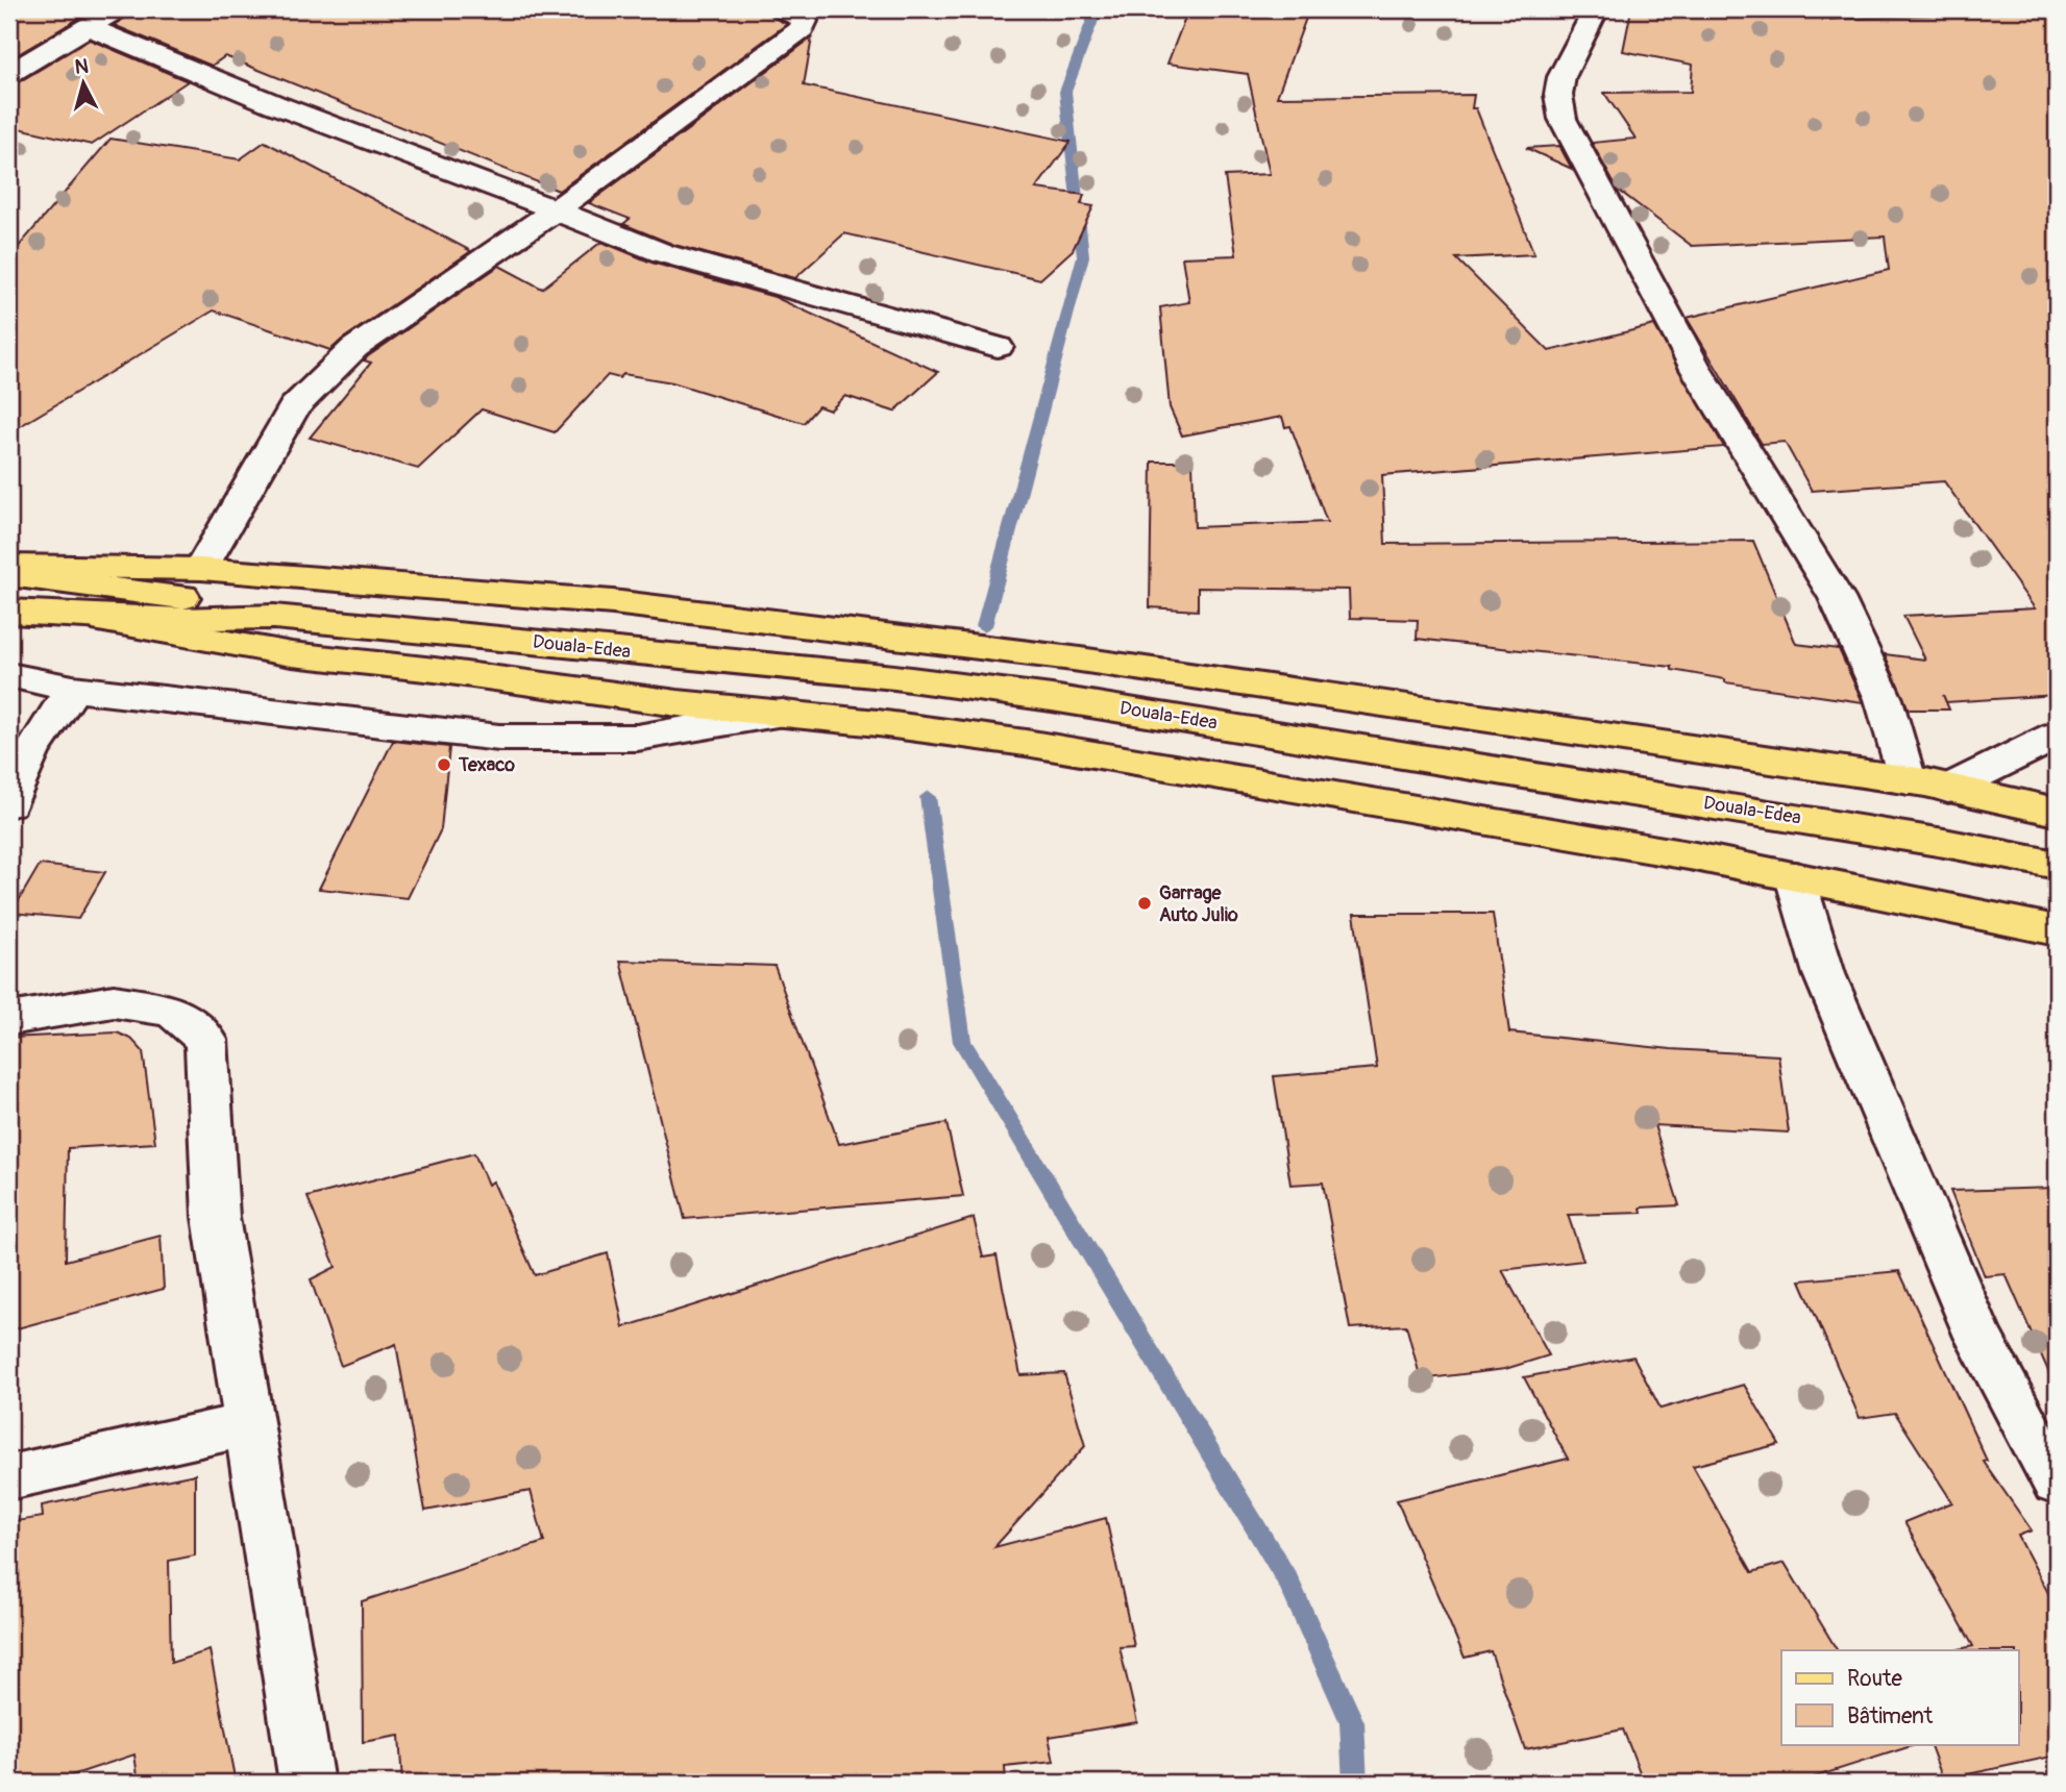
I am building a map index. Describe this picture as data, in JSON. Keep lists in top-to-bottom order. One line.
{"streets":{"main road":["Douala-Edea"]},"places":["Texaco","Garrage Auto Julio"],"legend":["Route","Bâtiment"],"north":"top"}
